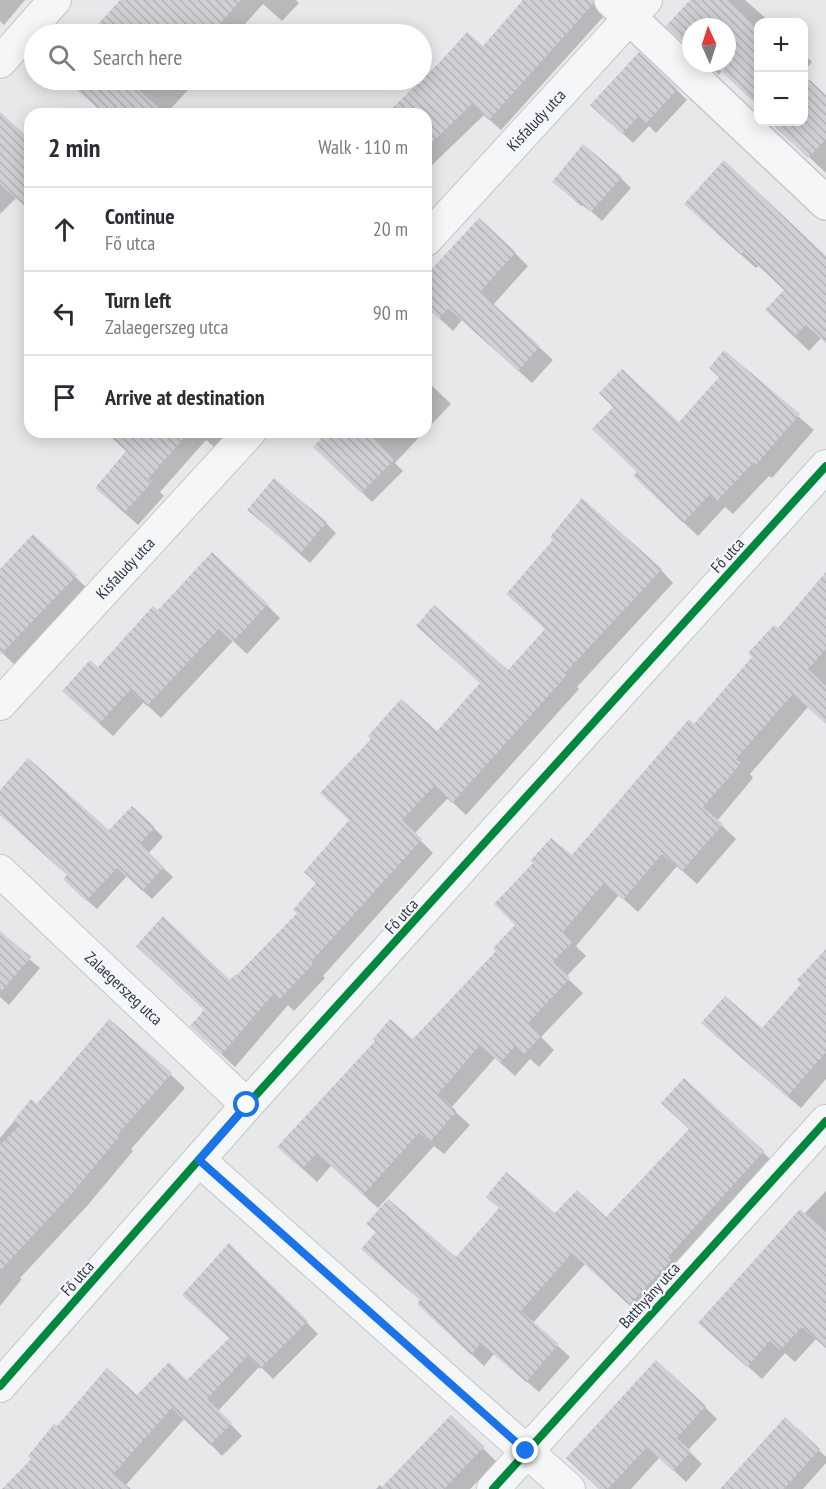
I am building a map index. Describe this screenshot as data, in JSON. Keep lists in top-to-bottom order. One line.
{"streets":{"street":["Kisfaludy utca","Fő utca","Zalaegerszeg utca","Batthyány utca"]},"crossings":[["Fő utca","Zalaegerszeg utca"]],"north":"top","page":{"map_buttons":["+","−"],"search":"Search here","heading":["2 min","Walk · 110 m"],"list":[["Continue","Fő utca","20 m"],["Turn left","Zalaegerszeg utca","90 m"],"Arrive at destination"]}}
